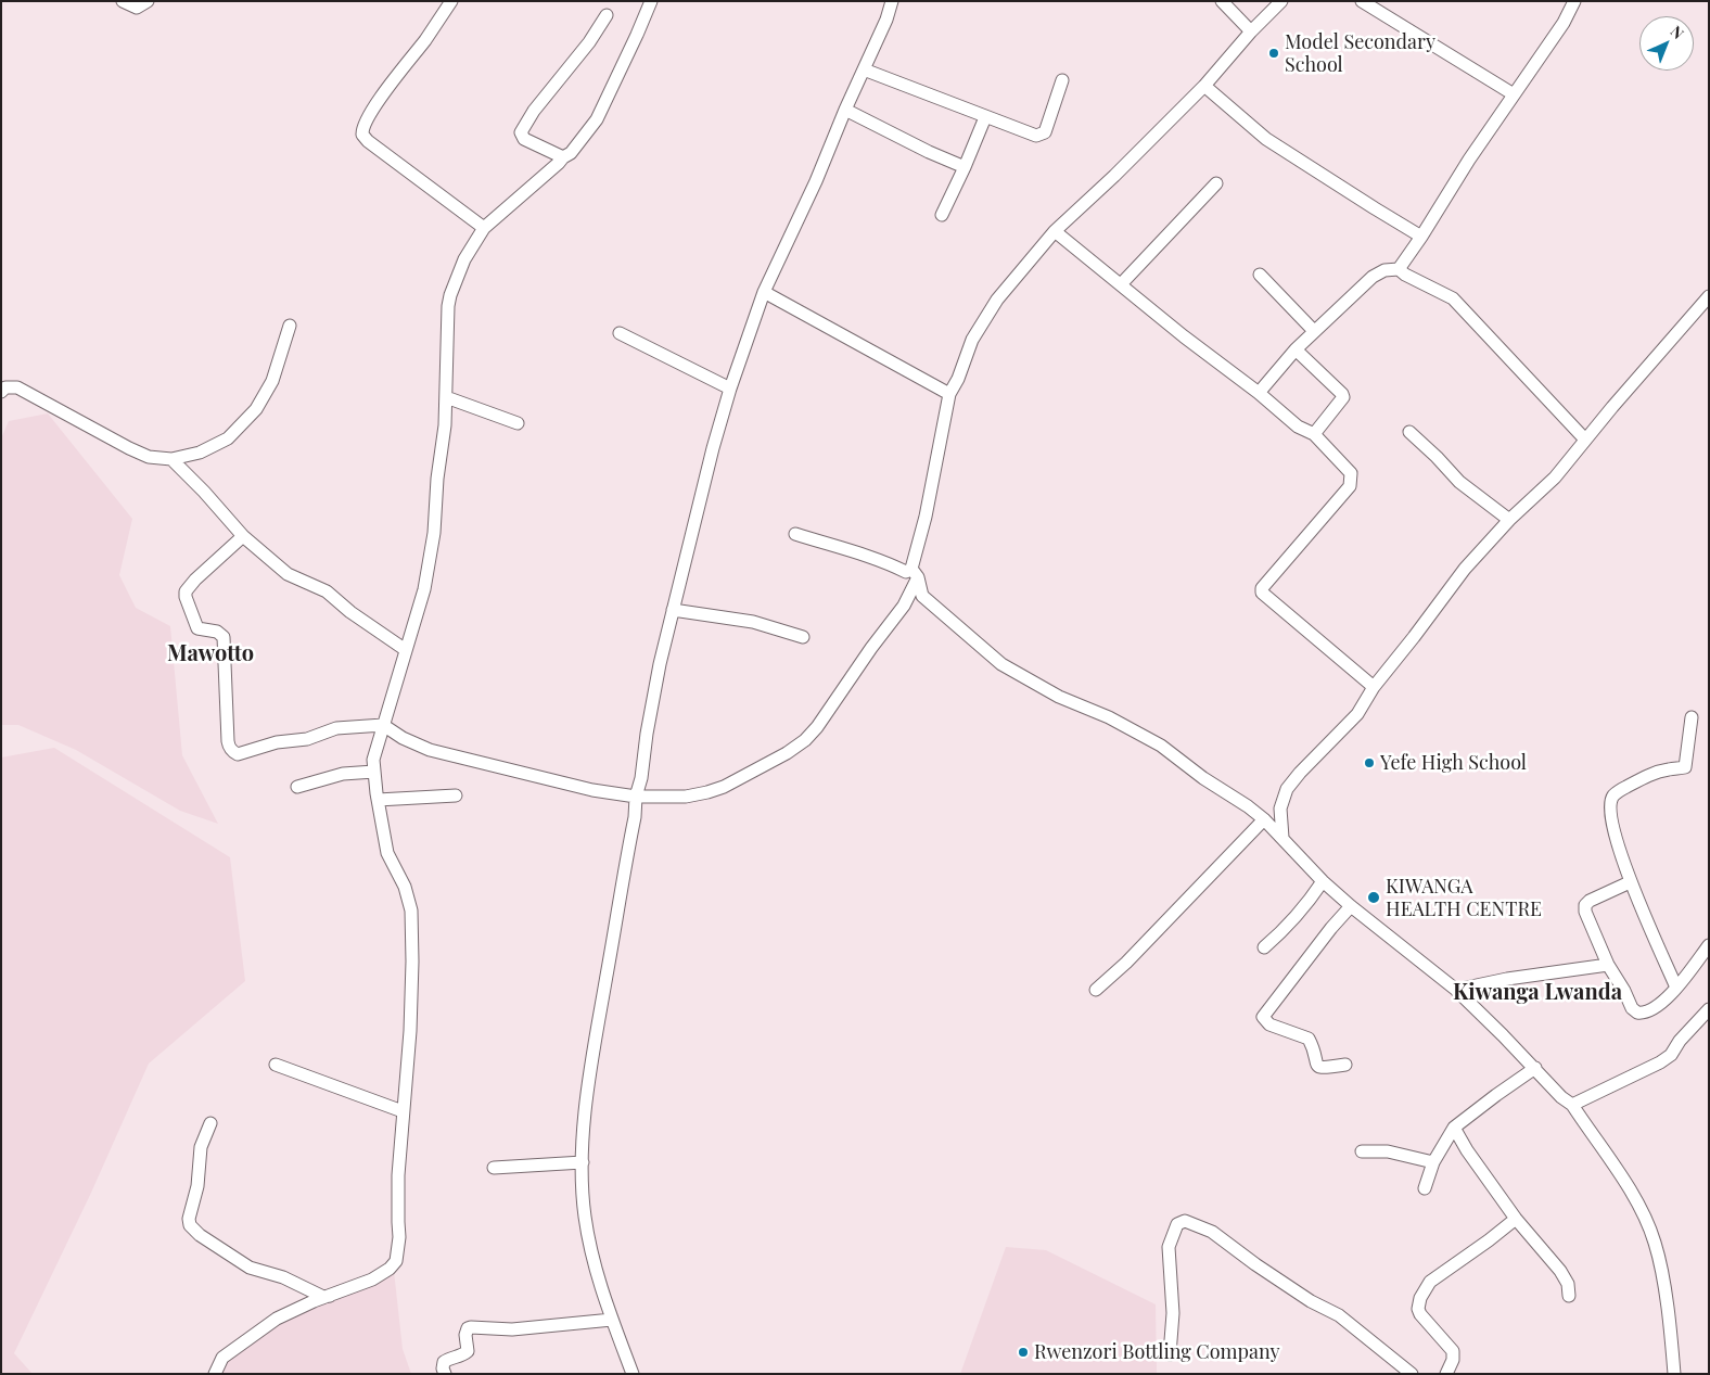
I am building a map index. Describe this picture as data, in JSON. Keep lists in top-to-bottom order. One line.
{"districts":["Mawotto","Kiwanga Lwanda"],"places":["Model Secondary School","Yefe High School","KIWANGA HEALTH CENTRE","Rwenzori Bottling Company"],"north":"top right"}
